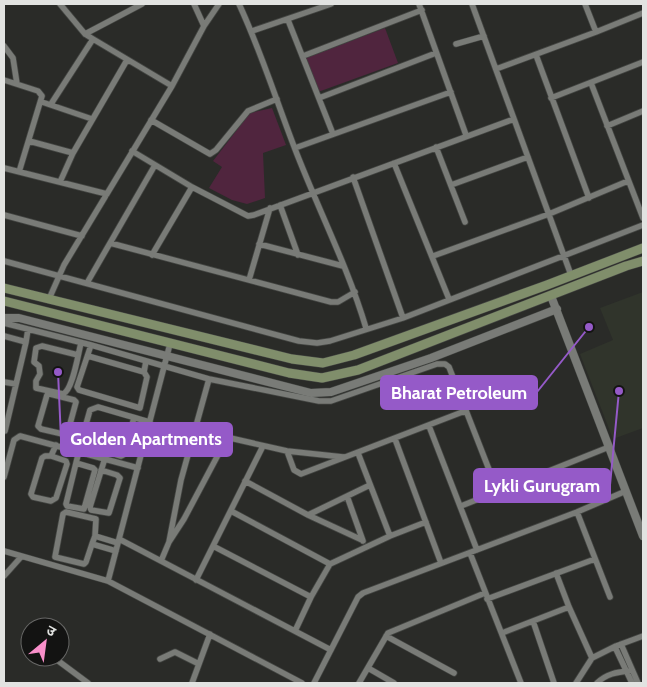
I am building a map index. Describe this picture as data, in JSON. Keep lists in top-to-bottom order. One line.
{"places":["Bharat Petroleum","Golden Apartments","Lykli Gurugram"],"north":"top right"}
